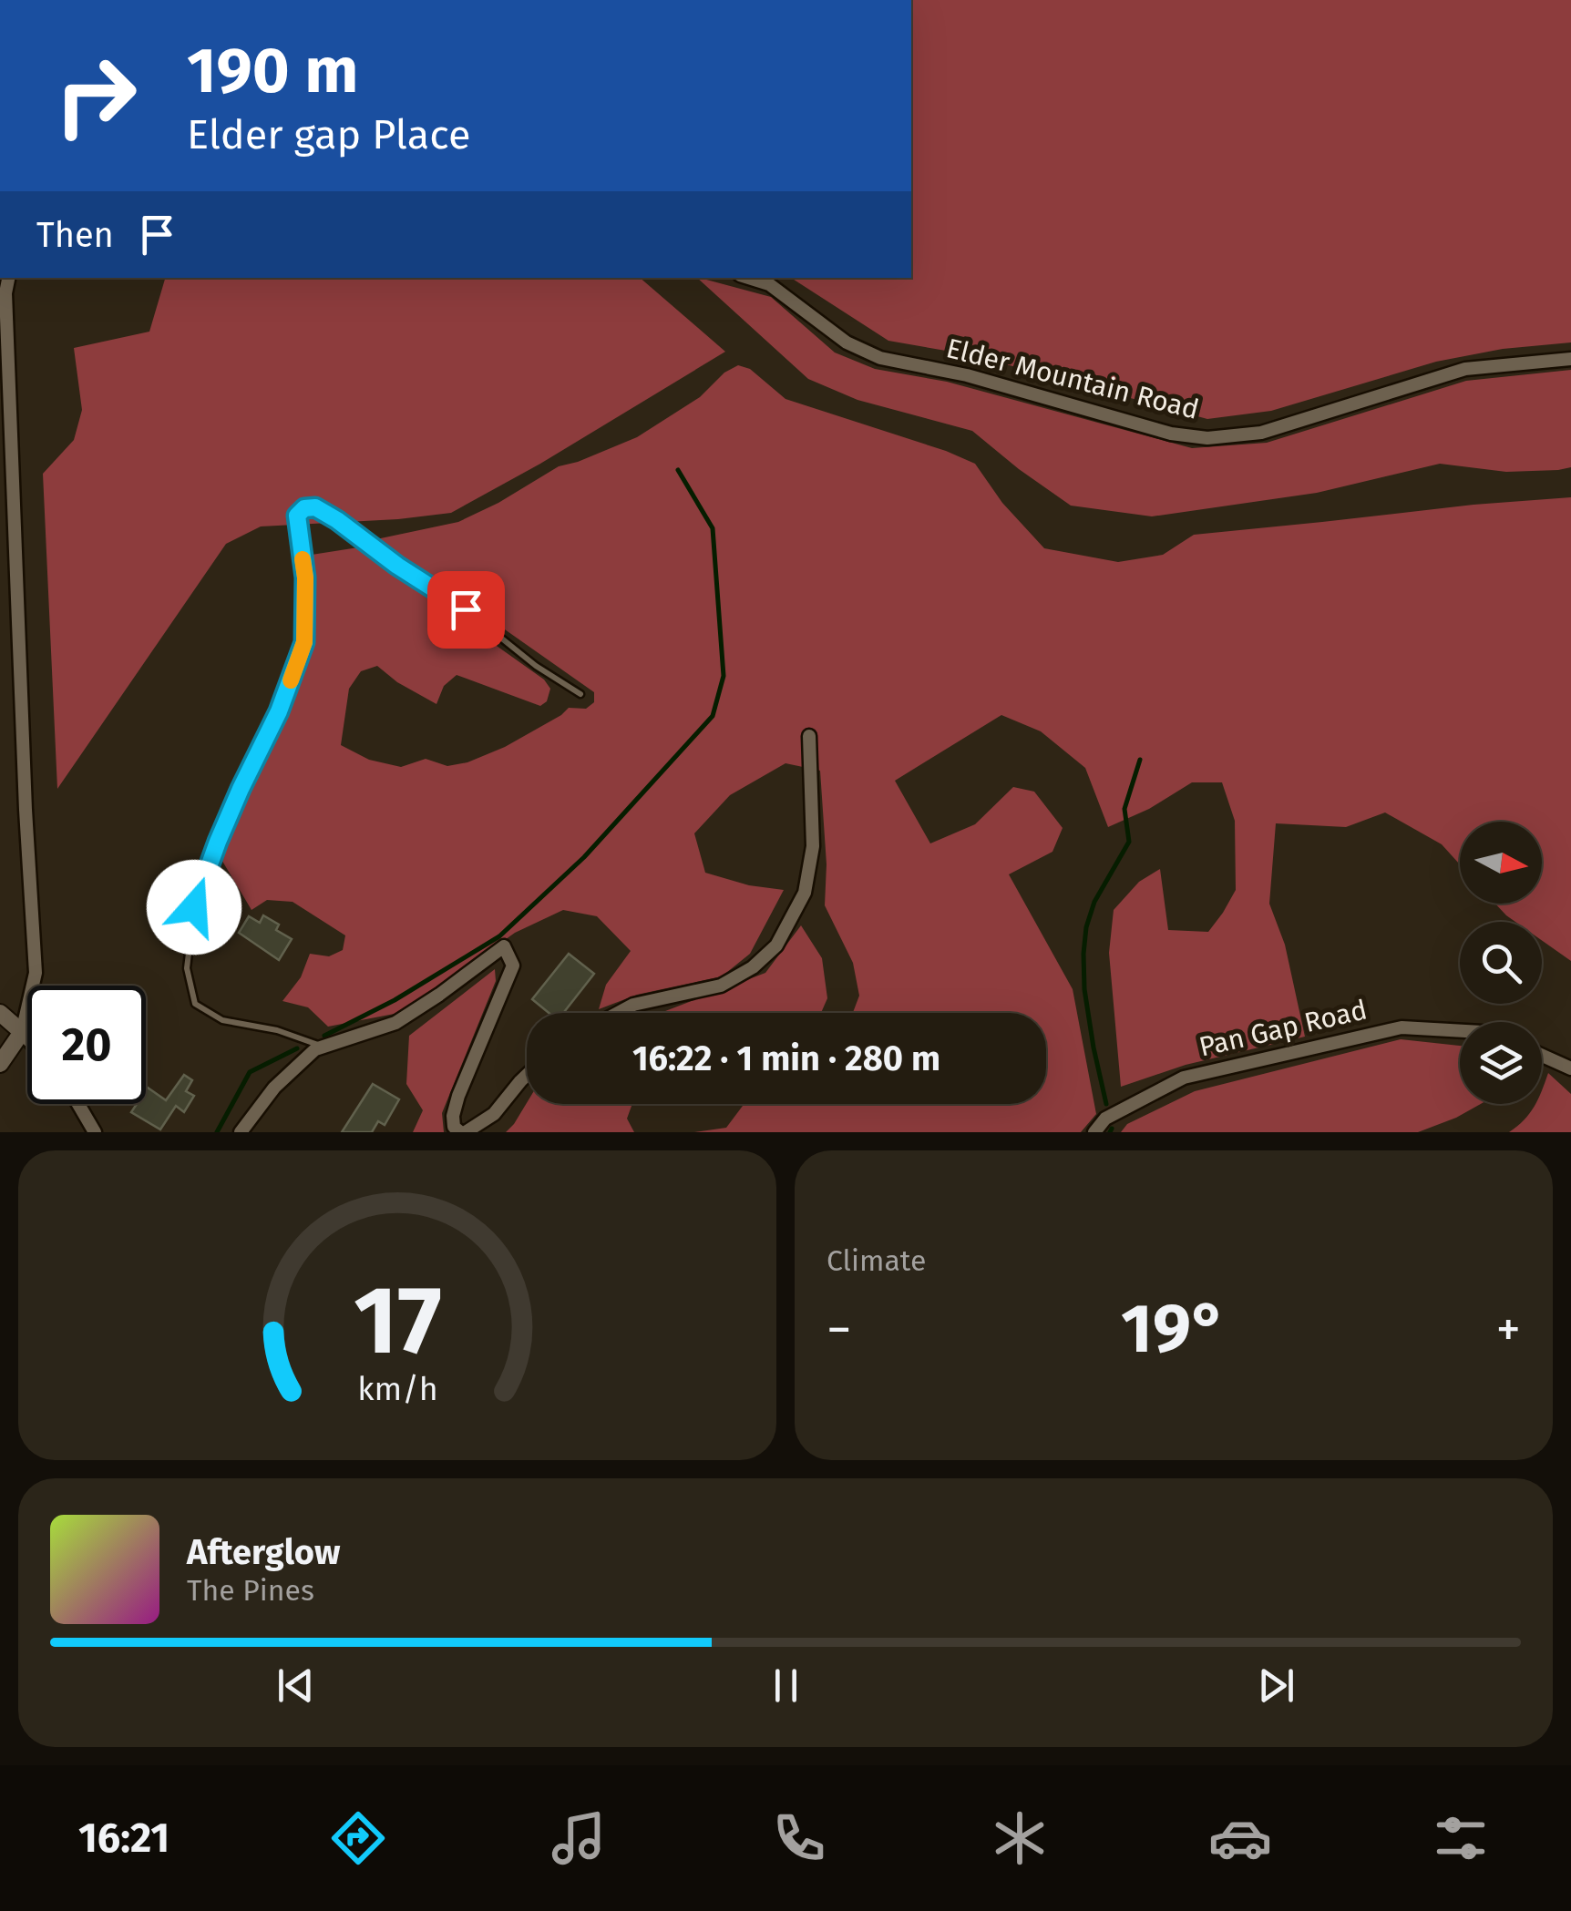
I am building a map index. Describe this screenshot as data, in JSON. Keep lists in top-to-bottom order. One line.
{"streets":{"street":["Elder Mountain Road","Pan Gap Road"]},"north":"right","page":{"turn":["190 m","Elder gap Place"],"then":"Then","limit":"20","trip":"16:22 · 1 min · 280 m","tile":"Climate","heat":["−","19°","+"],"song":["Afterglow","The Pines"],"tabs":"16:21","gauge":["17","km/h"]}}
